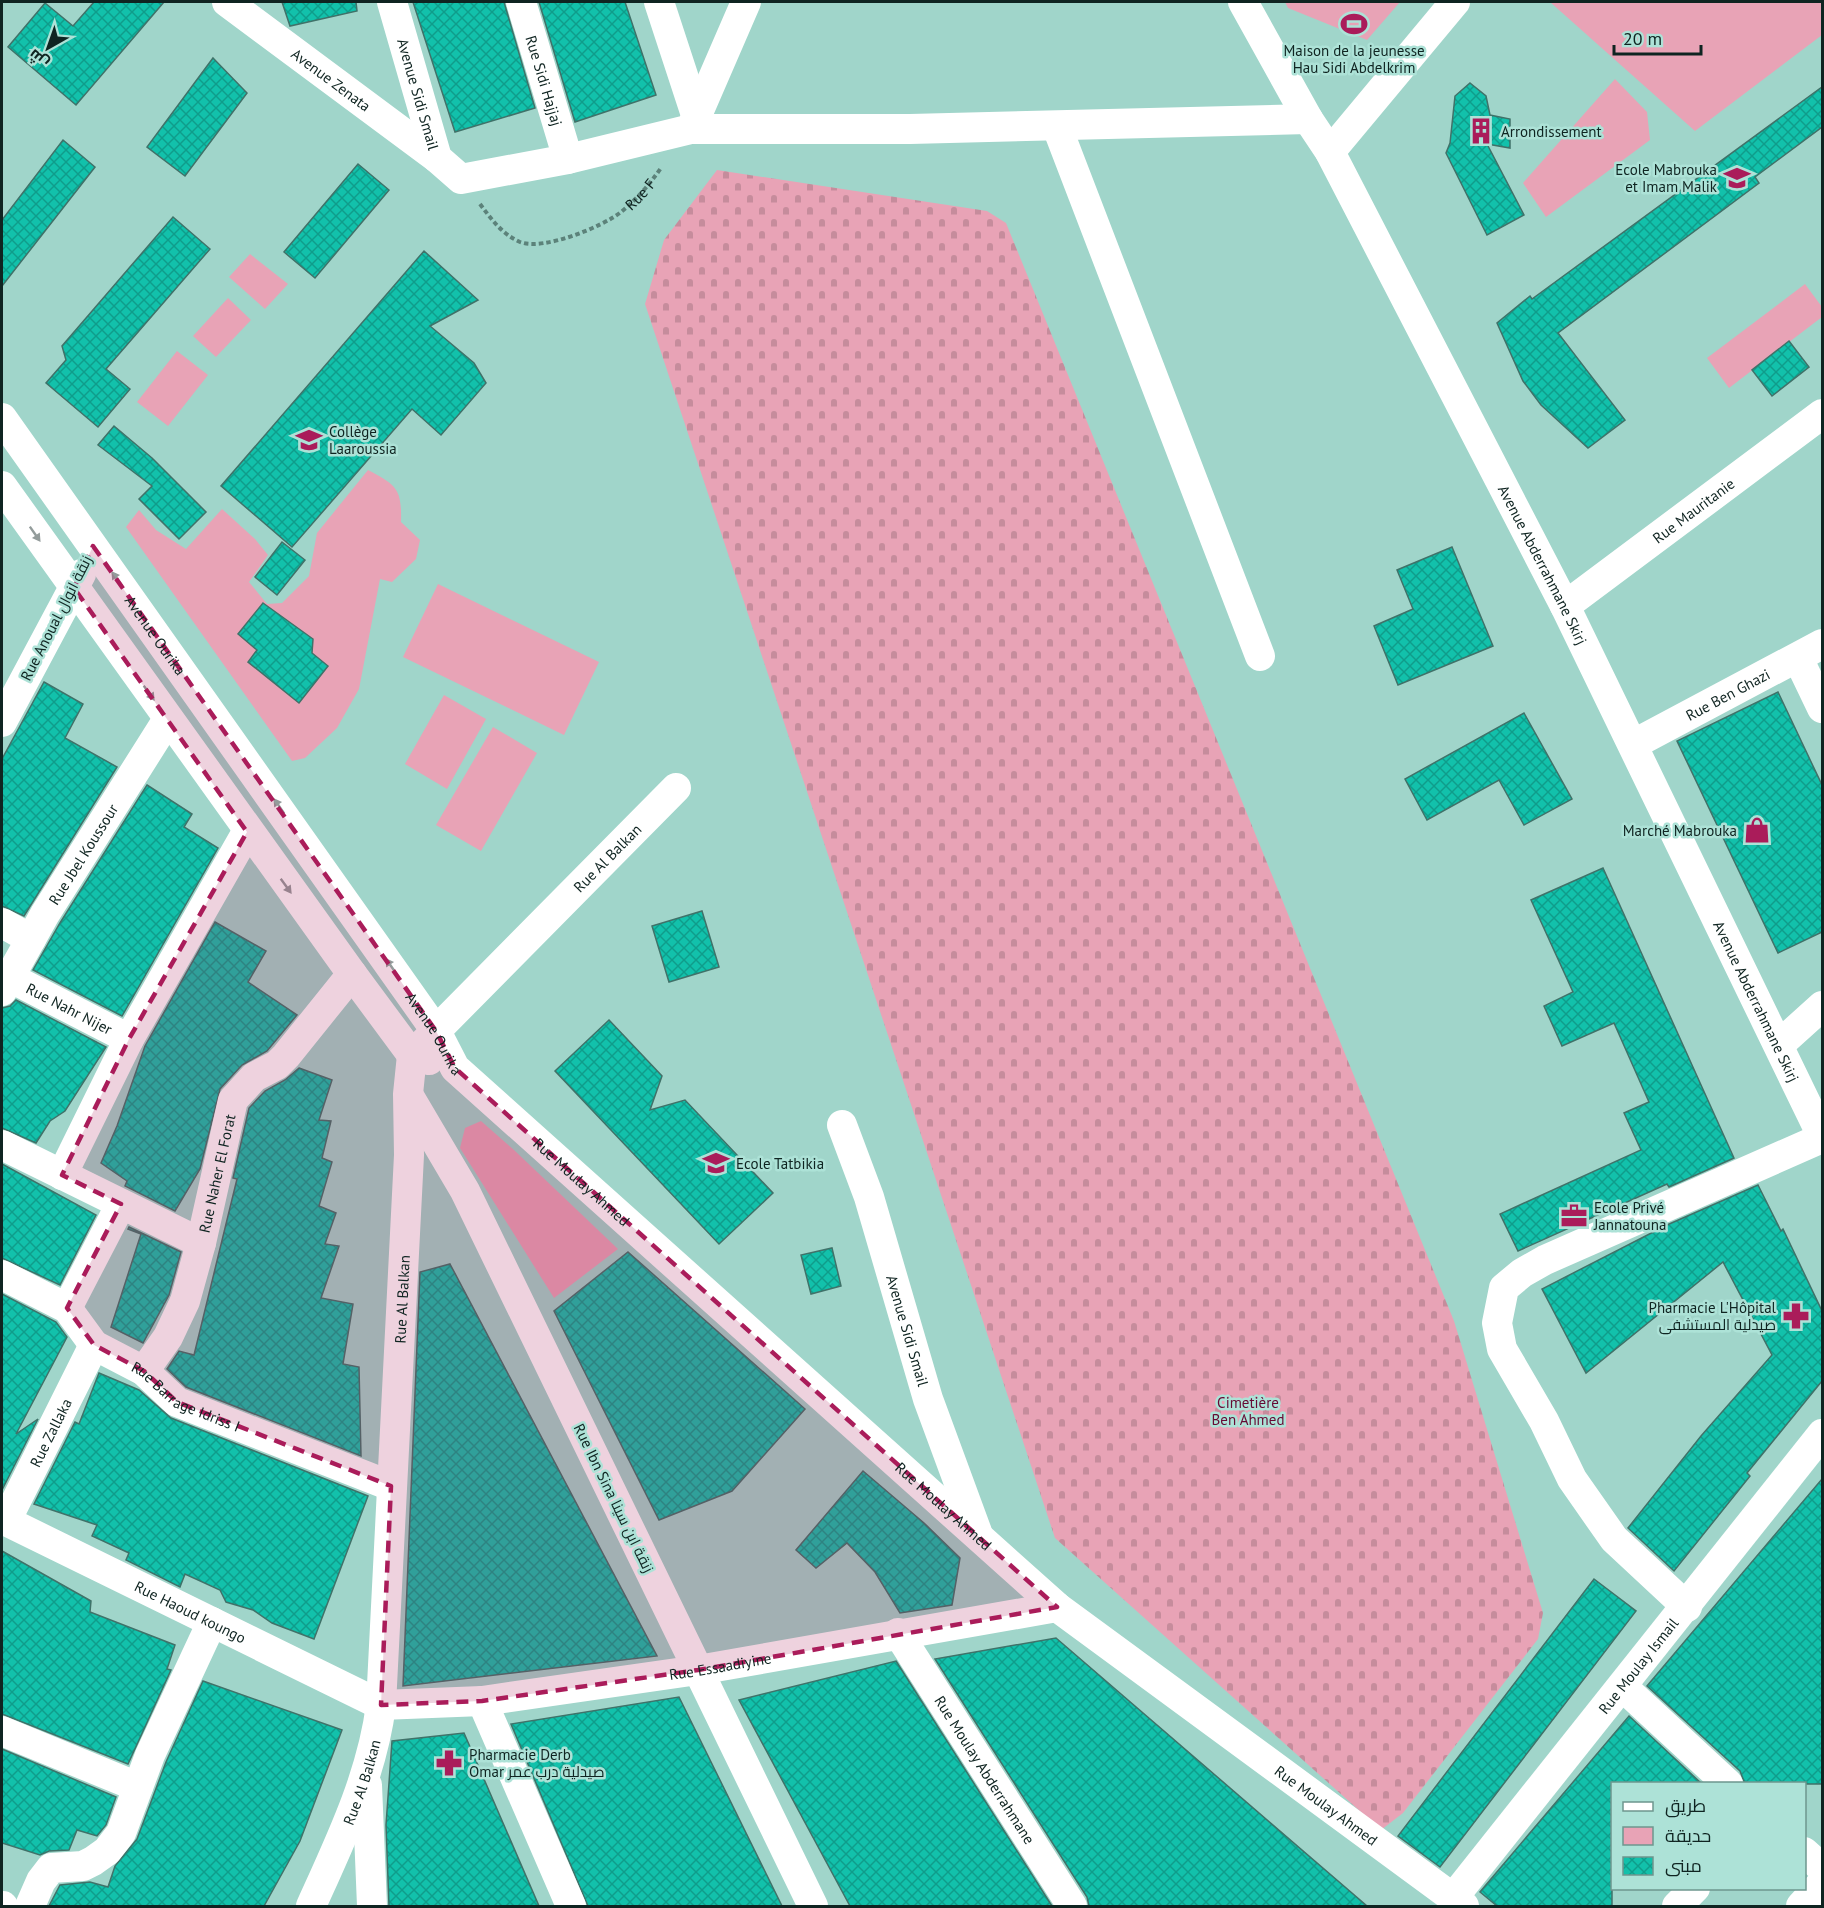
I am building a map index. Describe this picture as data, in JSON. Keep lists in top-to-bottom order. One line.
{"streets":{"street":["Avenue Zenata","Rue Sidi Hajjaj","Avenue Sidi Smail","Rue Mauritanie","Avenue Abderrahmane Skirj","Rue Anoual زنقة انوال","Avenue Ourika","Rue Ben Ghazi","Rue Jbel Koussour","Rue Al Balkan","Rue Nahr Nijer","Rue Naher El Forat","Rue Moulay Ahmed","Rue Barrage Idriss I","Rue Zallaka","Rue Ibn Sina زنقة ابن سينا","Rue Haoud koungo","Rue Essaadiyine","Rue Moulay Ismail","Rue Moulay Abderrahmane"],"path":["Rue F"]},"crossings":[["Avenue Zenata","Avenue Sidi Smail"],["Avenue Sidi Smail","Rue F"],["Avenue Sidi Smail","Rue Moulay Ahmed"],["Rue Mauritanie","Avenue Abderrahmane Skirj"],["Avenue Abderrahmane Skirj","Rue Ben Ghazi"],["Rue Anoual زنقة انوال","Avenue Ourika"],["Avenue Ourika","Rue Jbel Koussour"],["Avenue Ourika","Rue Al Balkan"],["Avenue Ourika","Rue Naher El Forat"],["Avenue Ourika","Rue Moulay Ahmed"],["Rue Jbel Koussour","Rue Nahr Nijer"],["Rue Al Balkan","Rue Barrage Idriss I"],["Rue Al Balkan","Rue Ibn Sina زنقة ابن سينا"],["Rue Al Balkan","Rue Haoud koungo"],["Rue Al Balkan","Rue Essaadiyine"],["Rue Naher El Forat","Rue Barrage Idriss I"],["Rue Moulay Ahmed","Rue Essaadiyine"],["Rue Moulay Ahmed","Rue Moulay Ismail"],["Rue Barrage Idriss I","Rue Zallaka"],["Rue Zallaka","Rue Haoud koungo"],["Rue Ibn Sina زنقة ابن سينا","Rue Essaadiyine"],["Rue Haoud koungo","Rue Essaadiyine"],["Rue Essaadiyine","Rue Moulay Abderrahmane"]],"parks":["Cimetière Ben Ahmed"],"places":{"sports":["Maison de la jeunesse Hau Sidi Abdelkrim"],"building":["Arrondissement"],"school or university":["Ecole Mabrouka et Imam Malik","Collège Laaroussia","Ecole Tatbikia"],"shop":["Marché Mabrouka"],"office":["Ecole Privé Jannatouna"],"pharmacy":["Pharmacie L'Hôpital صيدلية المستشفى","Pharmacie Derb Omar صيدلية درب عمر"]},"legend":["طريق","حديقة","مبنى"],"scale_bar":"20 m","north":"bottom left"}
